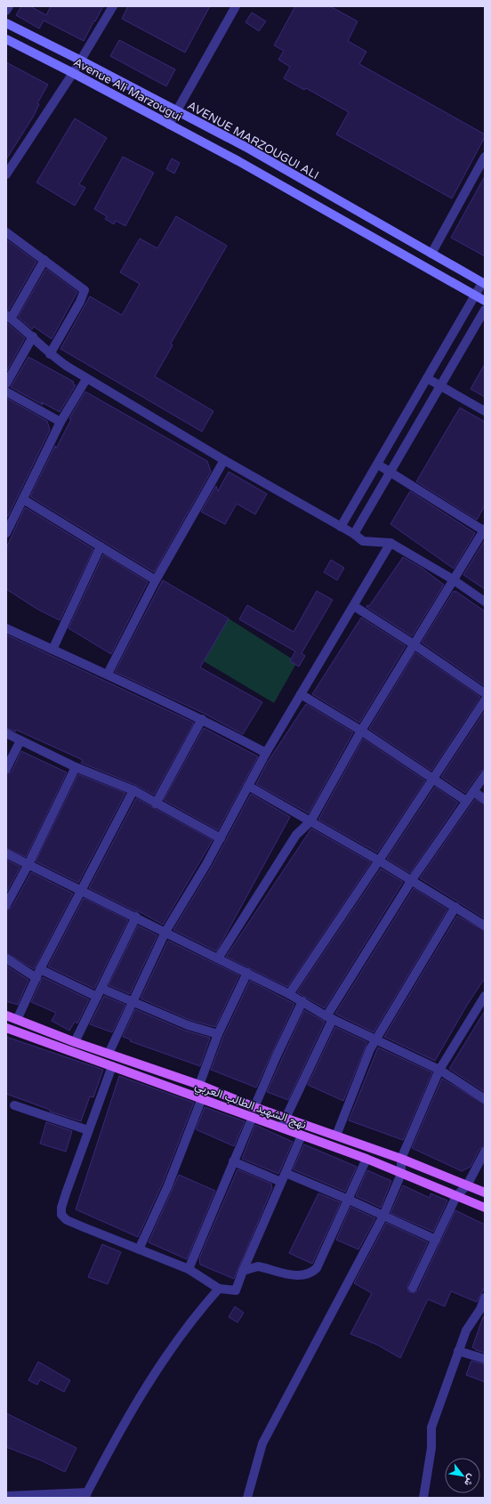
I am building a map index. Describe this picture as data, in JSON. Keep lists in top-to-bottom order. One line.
{"streets":{"main road":["Avenue Ali Marzougui","AVENUE MARZOUGUI ALI","نهج الشهيد الطالب العربي"]},"north":"bottom right"}
